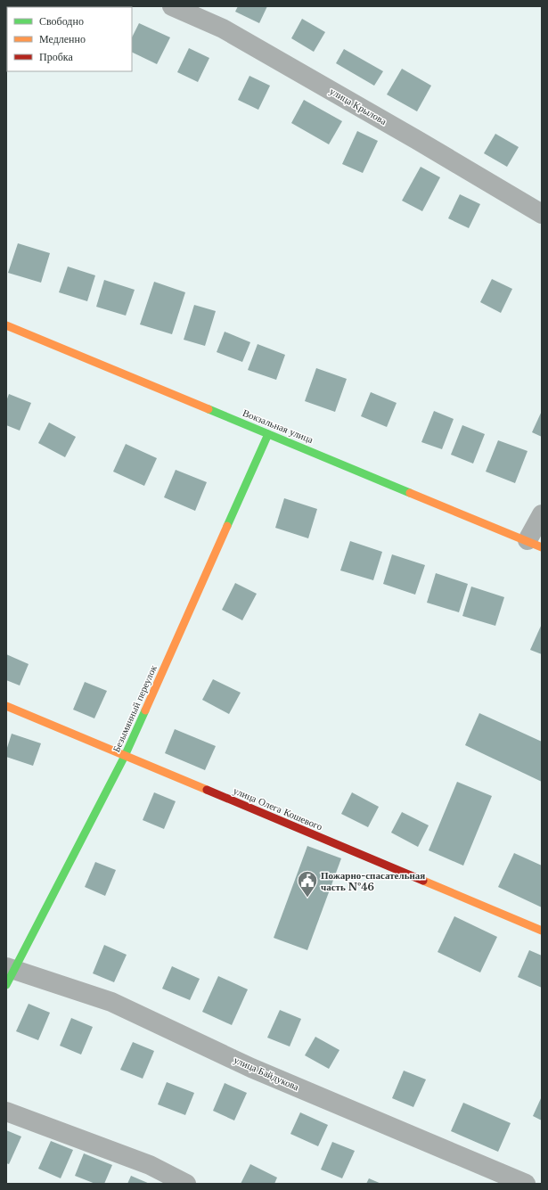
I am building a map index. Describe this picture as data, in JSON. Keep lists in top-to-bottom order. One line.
{"streets":{"street":["улица Крылова","Вокзальная улица","Безымянный переулок","улица Олега Кошевого","улица Байдукова"]},"crossings":[["Вокзальная улица","Безымянный переулок"],["Безымянный переулок","улица Олега Кошевого"],["Безымянный переулок","улица Байдукова"]],"places":{"public building":["Пожарно-спасательная часть №46"]},"legend":["Свободно","Медленно","Пробка"]}
